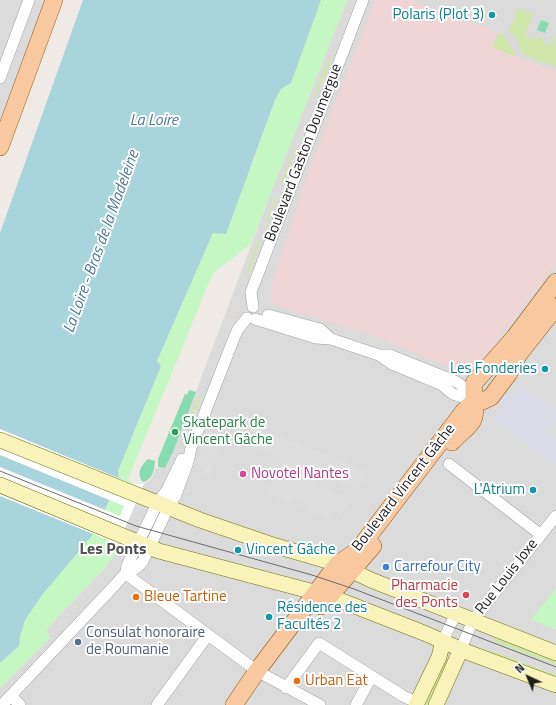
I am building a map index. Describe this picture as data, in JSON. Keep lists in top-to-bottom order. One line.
{"streets":{"main road":["Boulevard Vincent Gâche"],"street":["Boulevard Gaston Doumergue","Rue Louis Joxe"]},"districts":["Les Ponts"],"water":["La Loire","La Loire - Bras de la Madeleine"],"places":["Polaris (Plot 3)","Les Fonderies","Skatepark de Vincent Gâche","Novotel Nantes","L'Atrium","Vincent Gâche","Carrefour City","Pharmacie des Ponts","Bleue Tartine","Résidence des Facultés 2","Consulat honoraire de Roumanie","Urban Eat"],"north":"top left"}
